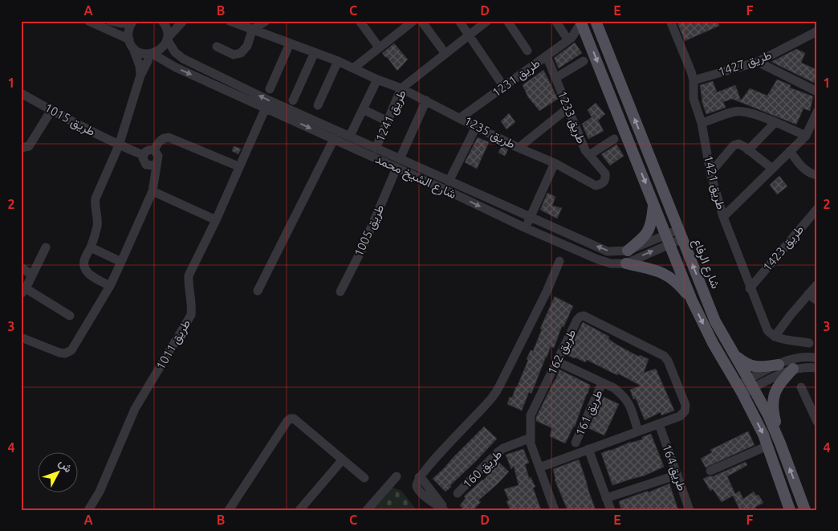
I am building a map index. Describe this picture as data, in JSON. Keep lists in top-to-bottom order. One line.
{"streets":{"main road":["شارع الرفاع"],"street":["طريق 1427","طريق 1231","طريق 1241","طريق 1233","طريق 1015","طريق 1235","شارع الشيخ محمد","طريق 1421","طريق 1005","طريق 1423","طريق 1011","طريق 162","طريق 161","طريق 164","طريق 160"]},"crossings":[["طريق 1427","طريق 1421"],["طريق 1231","طريق 1233"],["طريق 1231","طريق 1235"],["طريق 1241","طريق 1235"],["طريق 1241","شارع الشيخ محمد"],["طريق 1233","طريق 1235"],["شارع الشيخ محمد","طريق 1005"],["شارع الشيخ محمد","شارع الرفاع"],["شارع الشيخ محمد","طريق 1011"],["طريق 1421","طريق 1423"],["طريق 162","طريق 164"],["طريق 162","طريق 160"]],"north":"top right","grid":{"columns":["A","B","C","D","E","F"],"rows":["1","2","3","4"]}}
